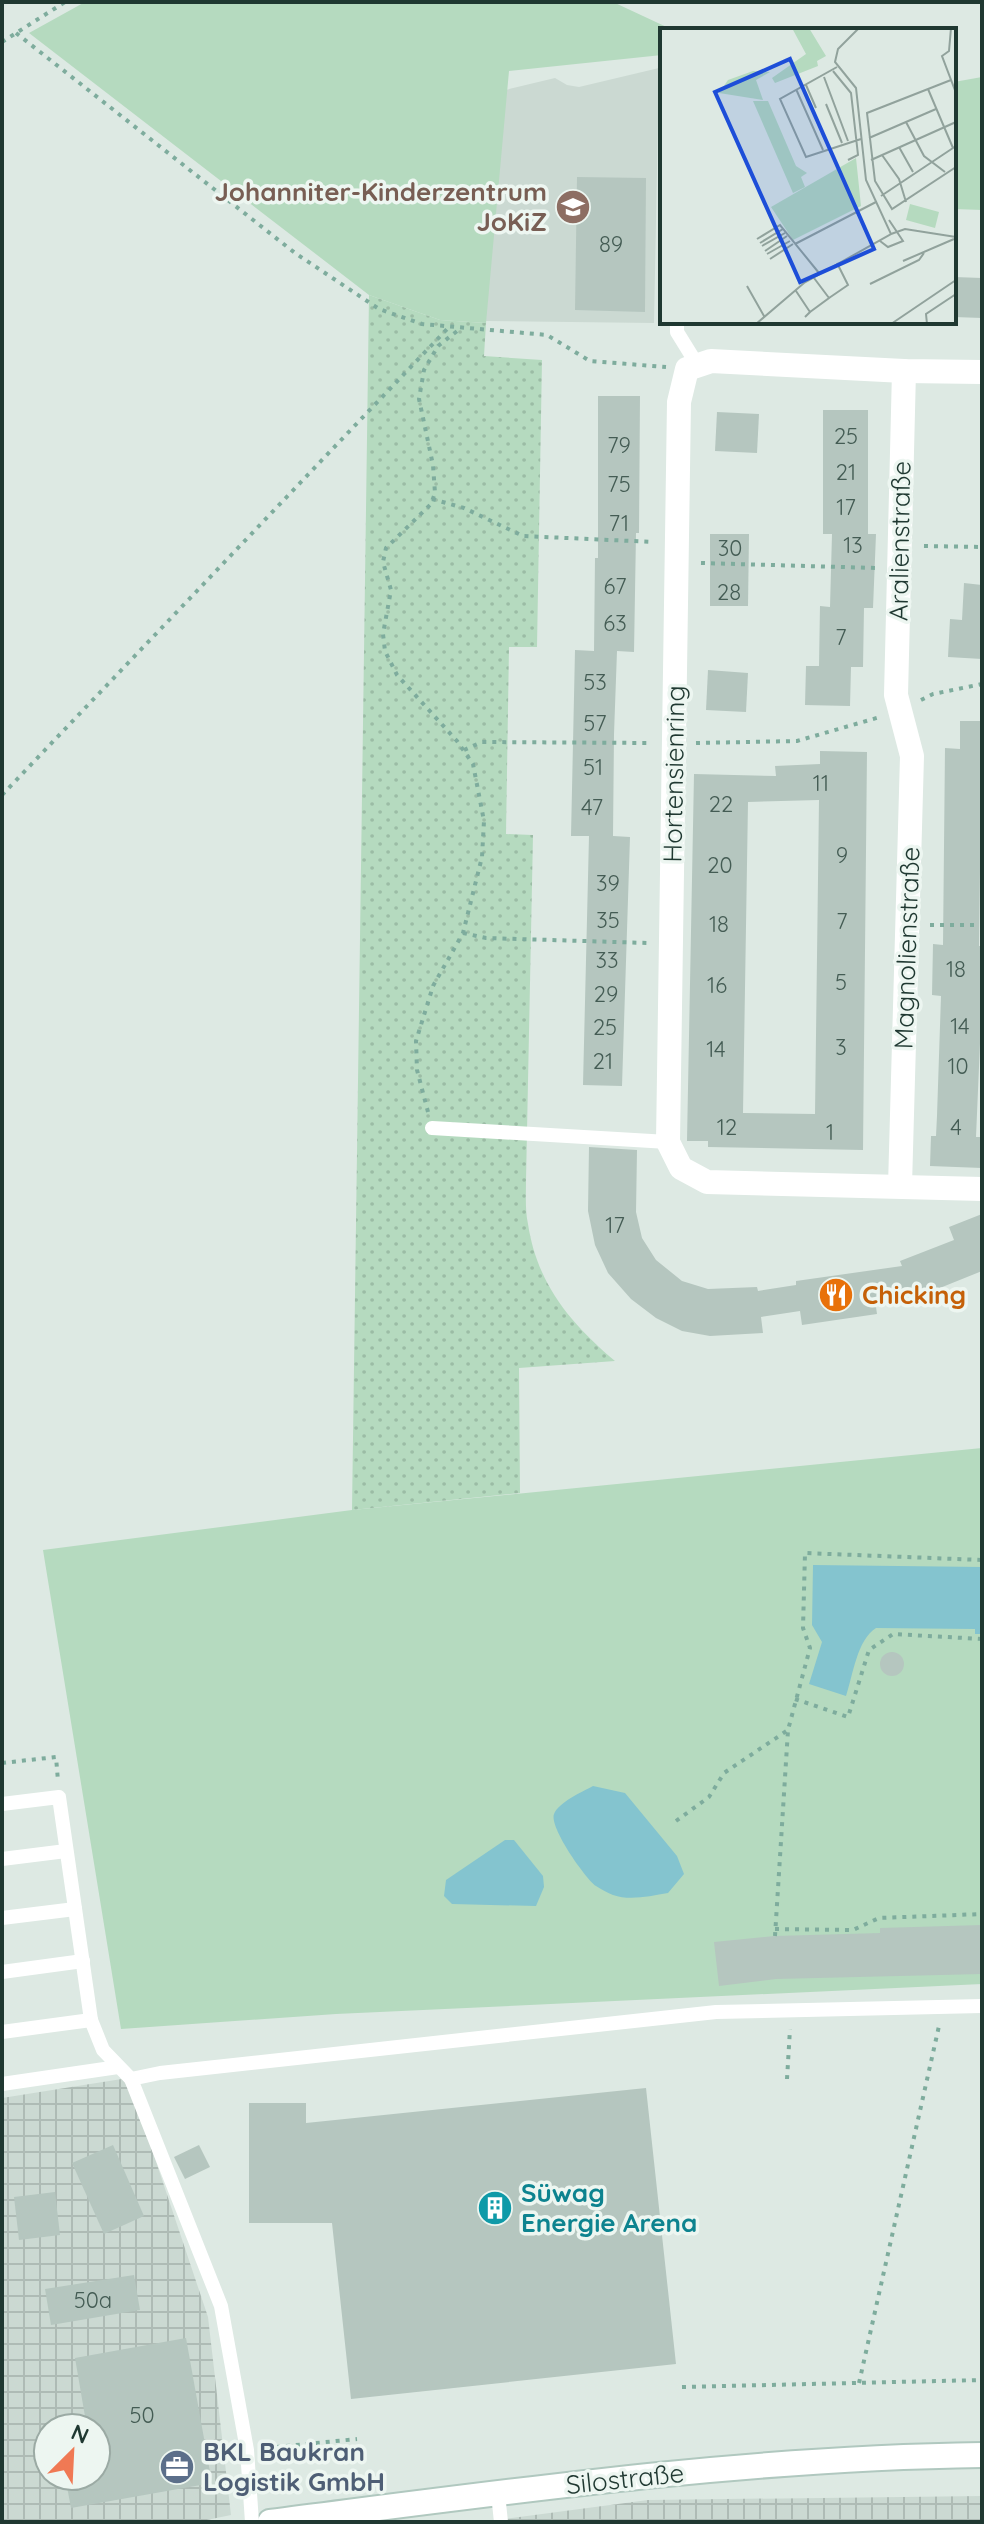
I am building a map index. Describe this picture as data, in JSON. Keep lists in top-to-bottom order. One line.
{"streets":{"street":["Aralienstraße","Hortensienring","Magnolienstraße","Silostraße"]},"crossings":[["Aralienstraße","Magnolienstraße"]],"places":{"school or university":["Johanniter-Kinderzentrum JoKiZ"],"restaurant":["Chicking"],"building":["Süwag Energie Arena"],"office":["BKL Baukran Logistik GmbH"]},"house_numbers":["89","25","79","21","75","17","71","13","30","67","28","63","7","53","57","51","11","22","47","9","20","39","35","7","18","33","18","5","16","29","14","25","3","14","21","10","12","4","1","17","50a","50"],"north":"top right"}
